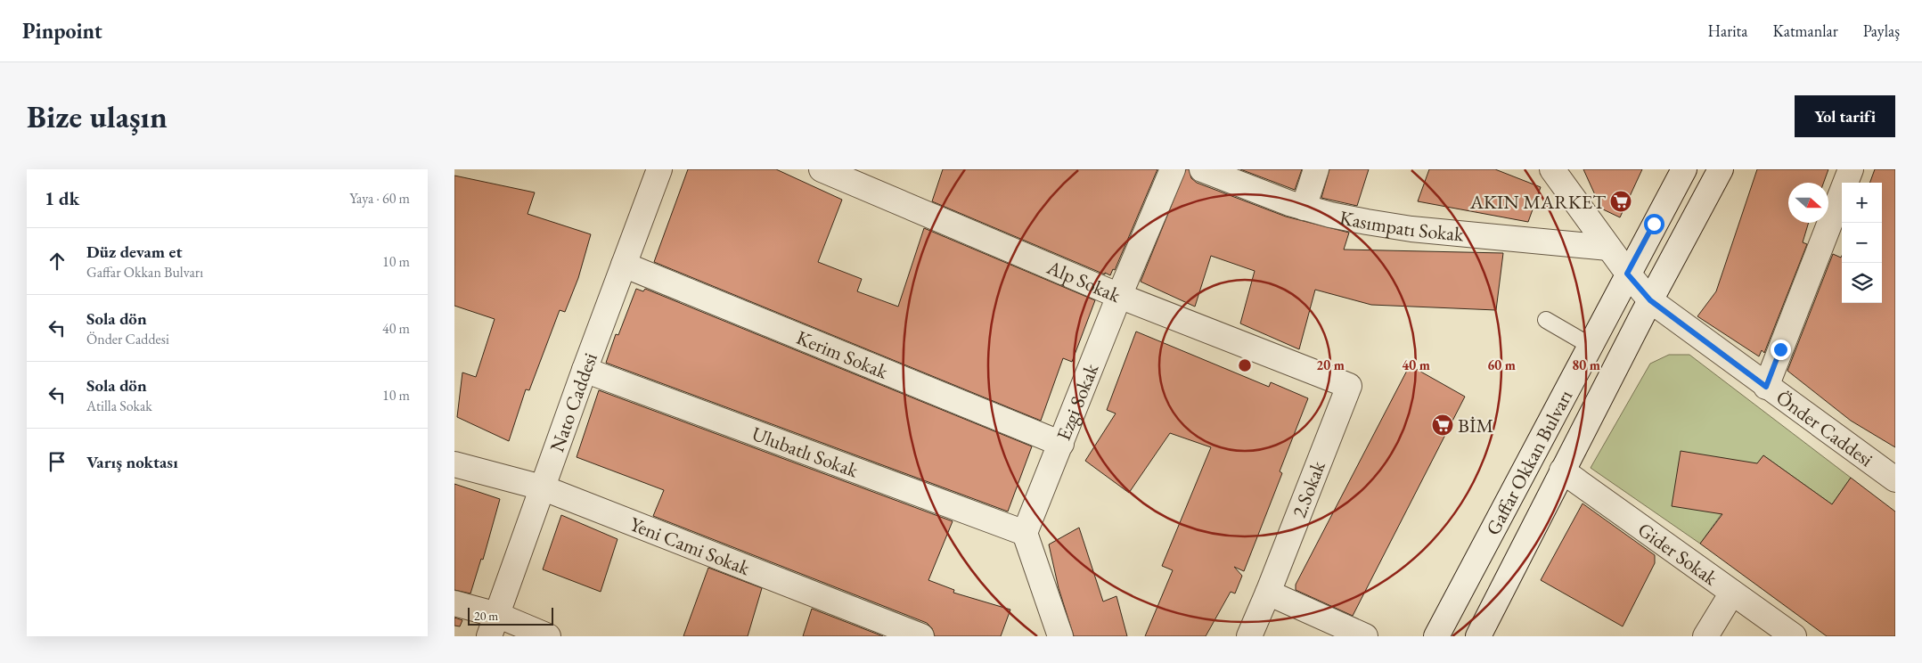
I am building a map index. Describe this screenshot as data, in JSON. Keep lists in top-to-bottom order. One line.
{"streets":{"street":["Kasımpatı Sokak","Alp Sokak","Kerim Sokak","Nato Caddesi","Ezgi Sokak","Önder Caddesi","Ulubatlı Sokak","Gaffar Okkan Bulvarı","2.Sokak","Yeni Cami Sokak","Gider Sokak"]},"crossings":[["Kasımpatı Sokak","Önder Caddesi"],["Alp Sokak","Ezgi Sokak"],["Alp Sokak","2.Sokak"],["Kerim Sokak","Nato Caddesi"],["Kerim Sokak","Ezgi Sokak"],["Nato Caddesi","Ulubatlı Sokak"],["Nato Caddesi","Yeni Cami Sokak"],["Ezgi Sokak","Ulubatlı Sokak"],["Önder Caddesi","Gaffar Okkan Bulvarı"],["Gaffar Okkan Bulvarı","Gider Sokak"]],"places":{"supermarket":["AKIN MARKET","BİM"]},"scale_bar":"20 m","north":"right","page":{"header":"Pinpoint","nav":["Harita","Katmanlar","Paylaş"],"buttons":"Yol tarifi","title":"Bize ulaşın","heading":["1 dk","Yaya · 60 m"],"map_buttons":["+","−"],"list":[["Düz devam et","Gaffar Okkan Bulvarı","10 m"],["Sola dön","Önder Caddesi","40 m"],["Sola dön","Atilla Sokak","10 m"],"Varış noktası"],"scale":"20 m"},"rings":["20 m","40 m","60 m","80 m"]}
